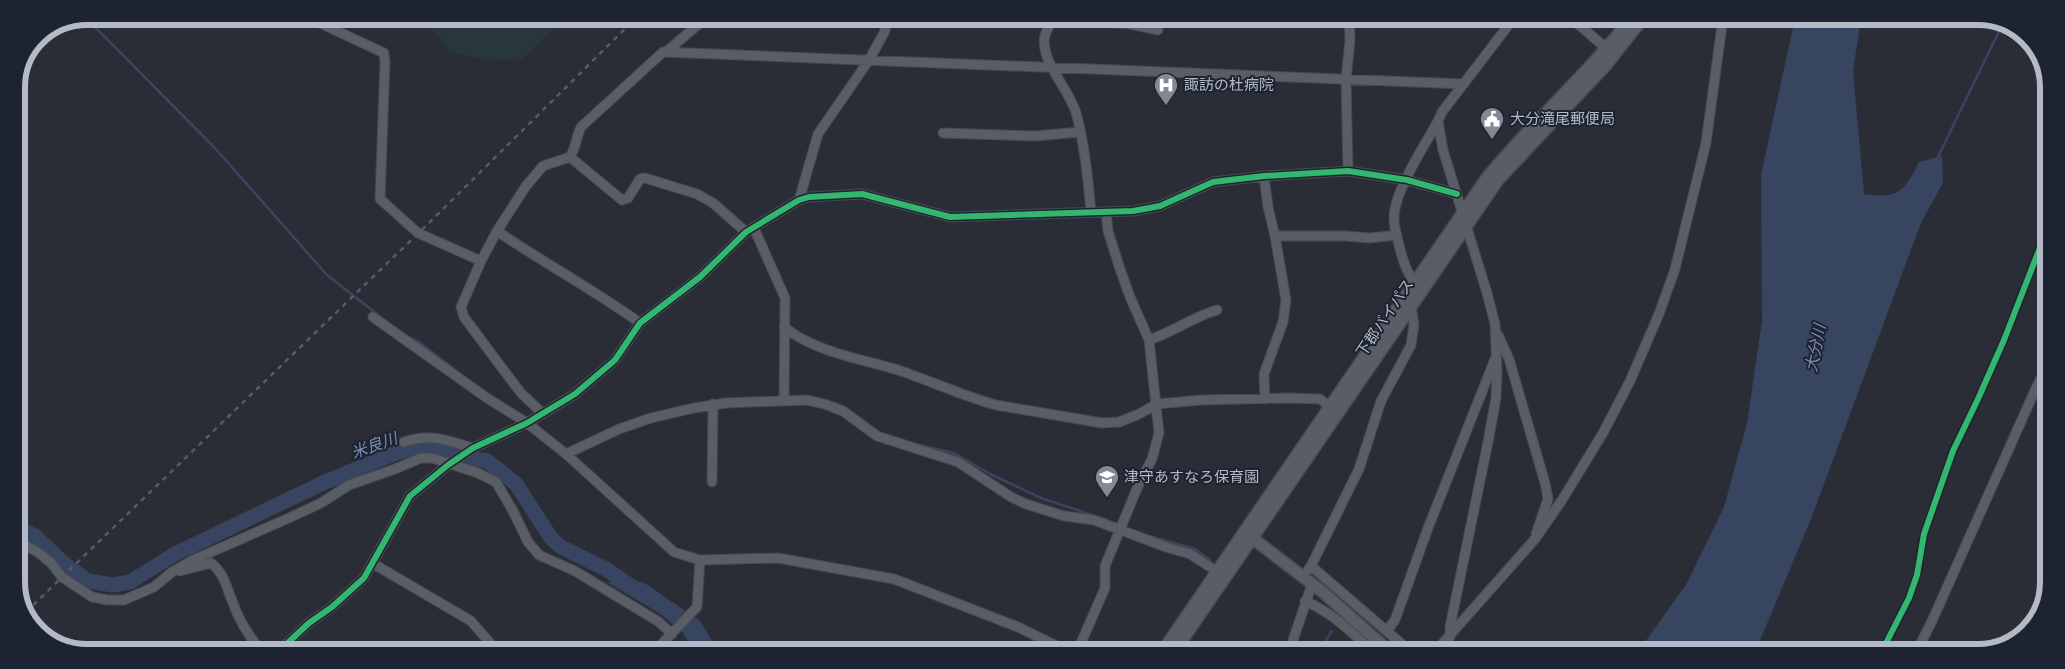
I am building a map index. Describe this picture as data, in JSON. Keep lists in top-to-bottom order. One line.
{"streets":{"street":["下郡バイパス"]},"water":["大分川","米良川"],"places":{"hospital":["諏訪の杜病院"],"public building":["大分滝尾郵便局"],"school or university":["津守あすなろ保育園"]}}
